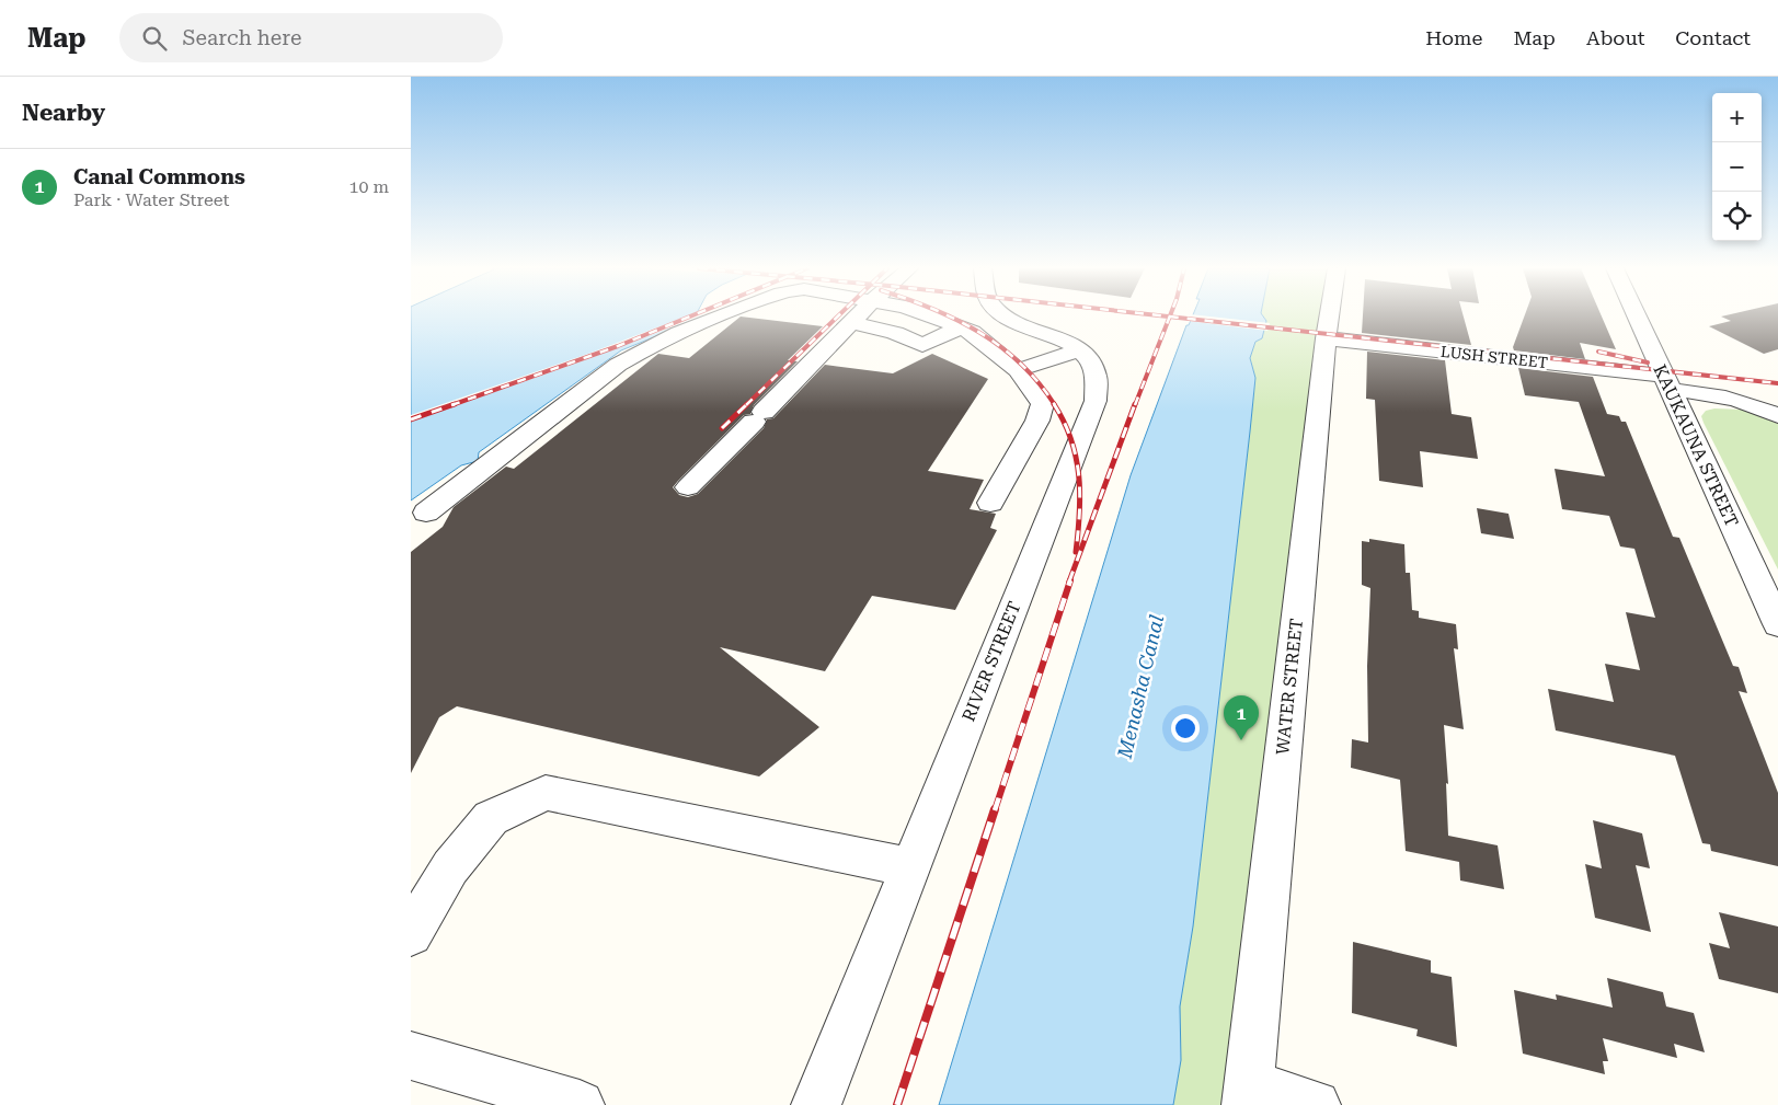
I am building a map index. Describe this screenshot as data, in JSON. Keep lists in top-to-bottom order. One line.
{"streets":{"street":["LUSH STREET","KAUKAUNA STREET","RIVER STREET","WATER STREET"]},"crossings":[["LUSH STREET","KAUKAUNA STREET"],["LUSH STREET","WATER STREET"]],"water":["Menasha Canal"],"page":{"header":"Map","search":"Search here","nav":["Home","Map","About","Contact"],"heading":"Nearby","map_buttons":["+","−"],"list":[{"mark":"1","name":"Canal Commons","note":"Park · Water Street","value":"10 m"}],"pins":"1"}}
